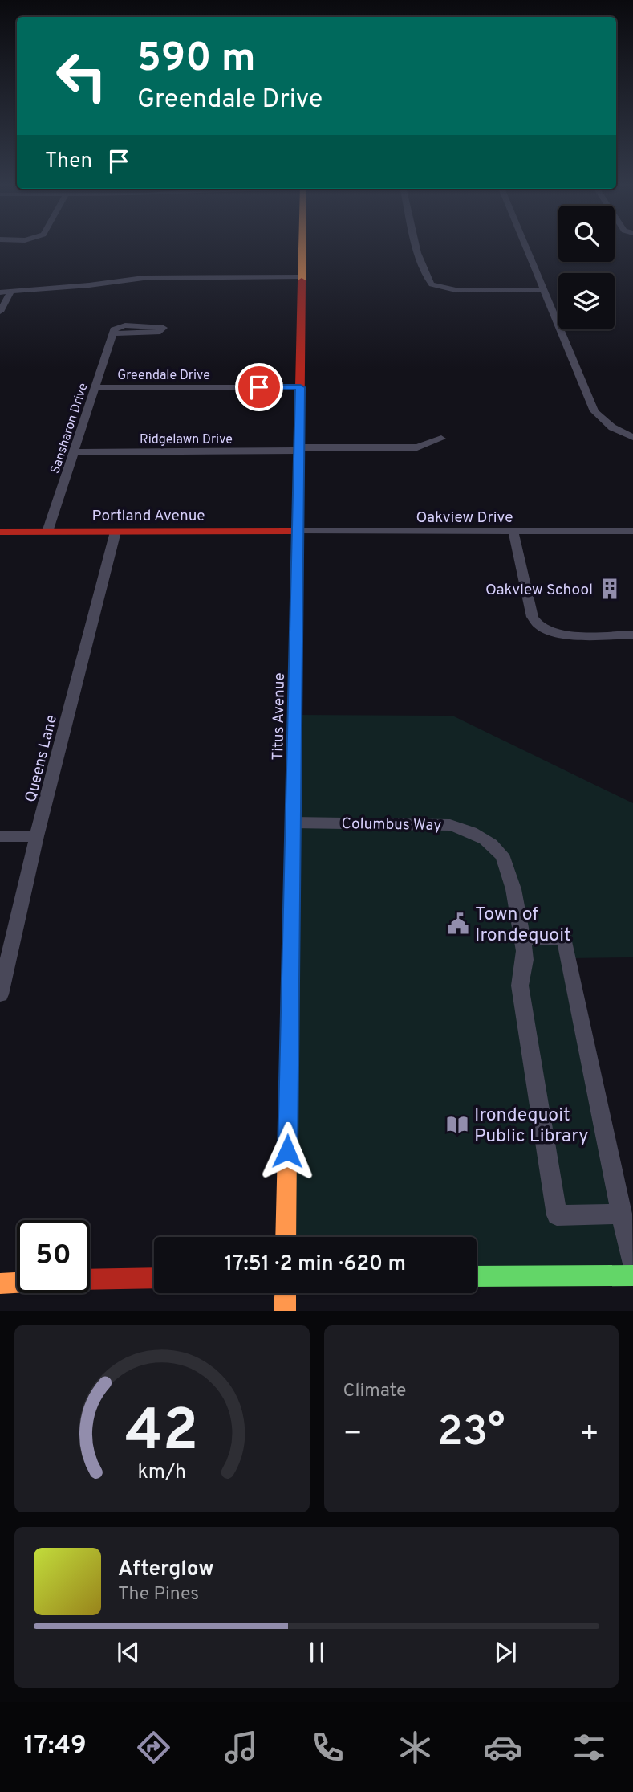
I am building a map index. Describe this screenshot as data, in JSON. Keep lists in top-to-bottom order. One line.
{"streets":{"main road":["Portland Avenue","Titus Avenue"],"street":["Greendale Drive","Sansharon Drive","Ridgelawn Drive","Oakview Drive","Queens Lane","Columbus Way"]},"crossings":[["Greendale Drive","Sansharon Drive"],["Greendale Drive","Titus Avenue"],["Sansharon Drive","Ridgelawn Drive"],["Sansharon Drive","Portland Avenue"],["Ridgelawn Drive","Titus Avenue"],["Portland Avenue","Oakview Drive"],["Portland Avenue","Titus Avenue"],["Portland Avenue","Queens Lane"],["Oakview Drive","Titus Avenue"],["Titus Avenue","Columbus Way"]],"places":{"building":["Oakview School"],"public building":["Town of Irondequoit"],"library":["Irondequoit Public Library"]},"page":{"turn":["590 m","Greendale Drive"],"then":"Then","limit":"50","trip":"17:51 · 2 min · 620 m","tile":"Climate","heat":["−","23°","+"],"song":["Afterglow","The Pines"],"tabs":"17:49","gauge":["42","km/h"]}}
